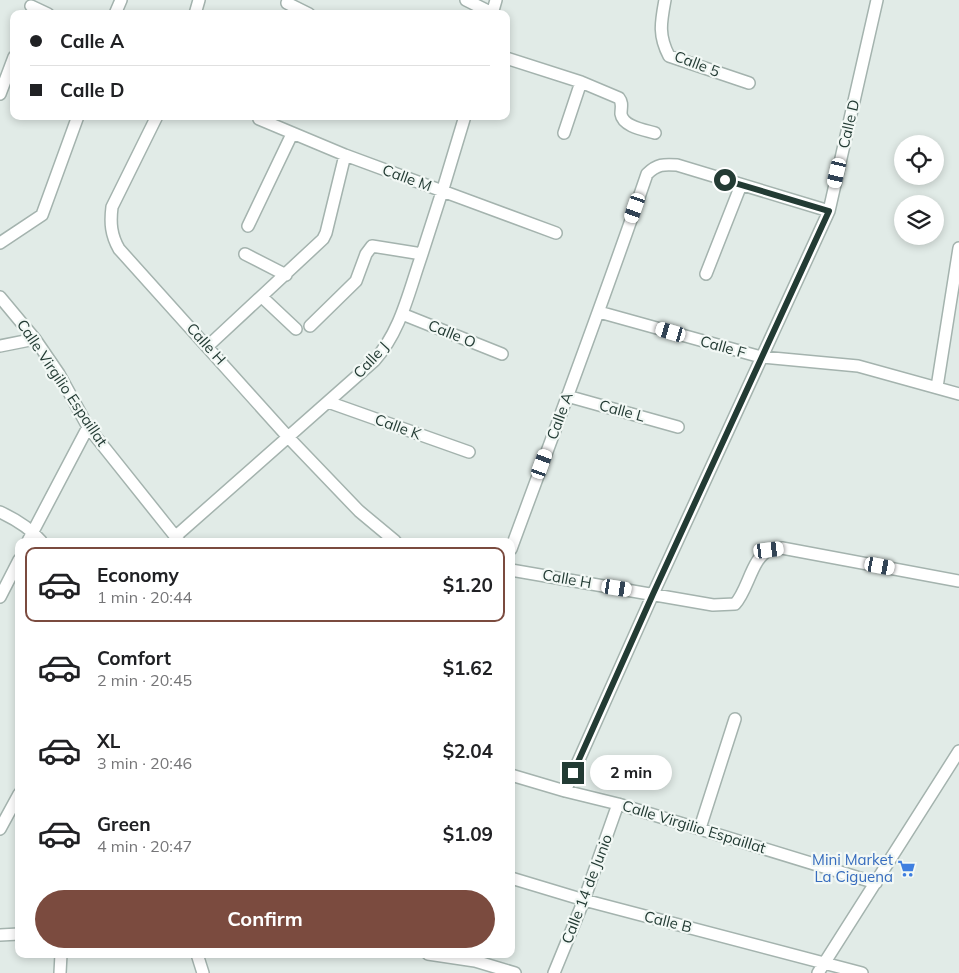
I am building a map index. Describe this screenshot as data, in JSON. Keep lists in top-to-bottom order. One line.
{"streets":{"street":["Calle 5","Calle D","Calle M","Calle O","Calle H","Calle F","Calle J","Calle Virgilio Espaillat","Calle L","Calle A","Calle K","Calle 14 de Junio","Calle B"]},"crossings":[["Calle D","Calle H"],["Calle D","Calle F"],["Calle D","Calle Virgilio Espaillat"],["Calle M","Calle J"],["Calle O","Calle J"],["Calle H","Calle J"],["Calle F","Calle A"],["Calle J","Calle K"],["Calle Virgilio Espaillat","Calle 14 de Junio"],["Calle L","Calle A"],["Calle 14 de Junio","Calle B"]],"places":{"supermarket":["Mini Market La Ciguena"]},"page":{"banner":["Calle A","Calle D"],"list":[{"name":"Economy","note":"1 min · 20:44","value":"$1.20"},{"name":"Comfort","note":"2 min · 20:45","value":"$1.62"},{"name":"XL","note":"3 min · 20:46","value":"$2.04"},{"name":"Green","note":"4 min · 20:47","value":"$1.09"}],"bubble":"2 min","buttons":"Confirm"}}
